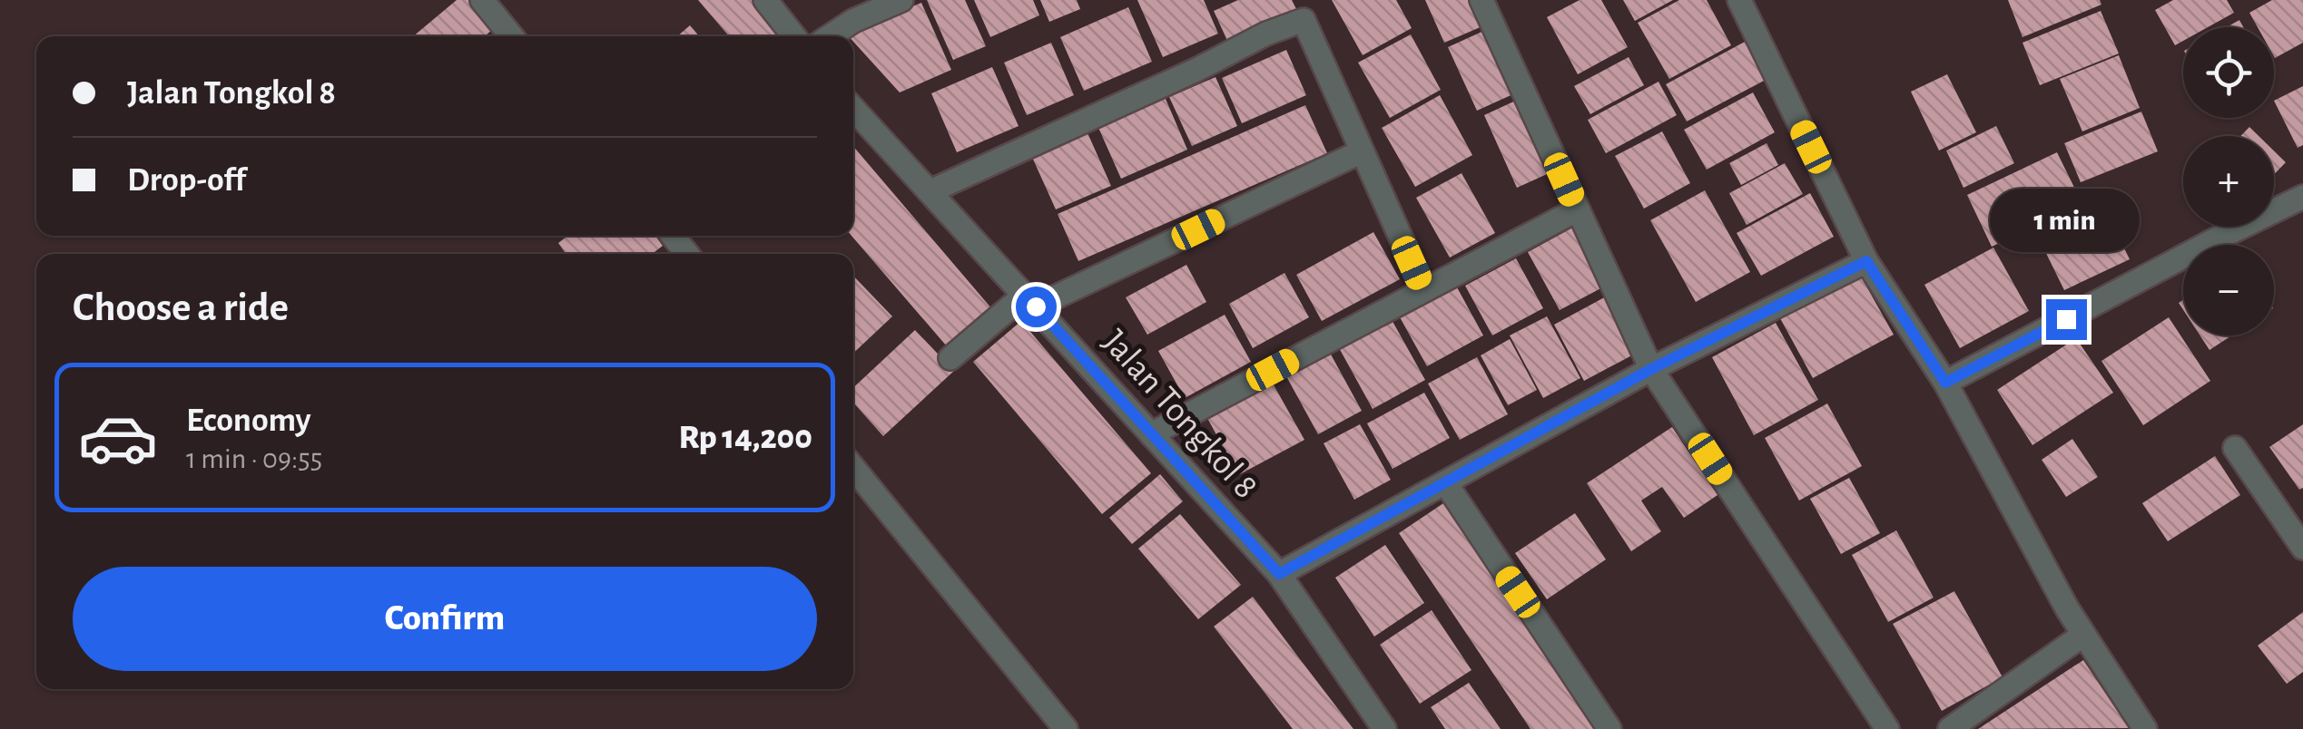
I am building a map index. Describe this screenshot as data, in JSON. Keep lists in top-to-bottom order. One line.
{"streets":{"street":["Jalan Tongkol 8"]},"page":{"map_buttons":["+","−"],"banner":["Jalan Tongkol 8","Drop-off"],"bubble":"1 min","heading":"Choose a ride","list":[{"name":"Economy","note":"1 min · 09:55","value":"Rp 14,200"}],"buttons":"Confirm"}}
